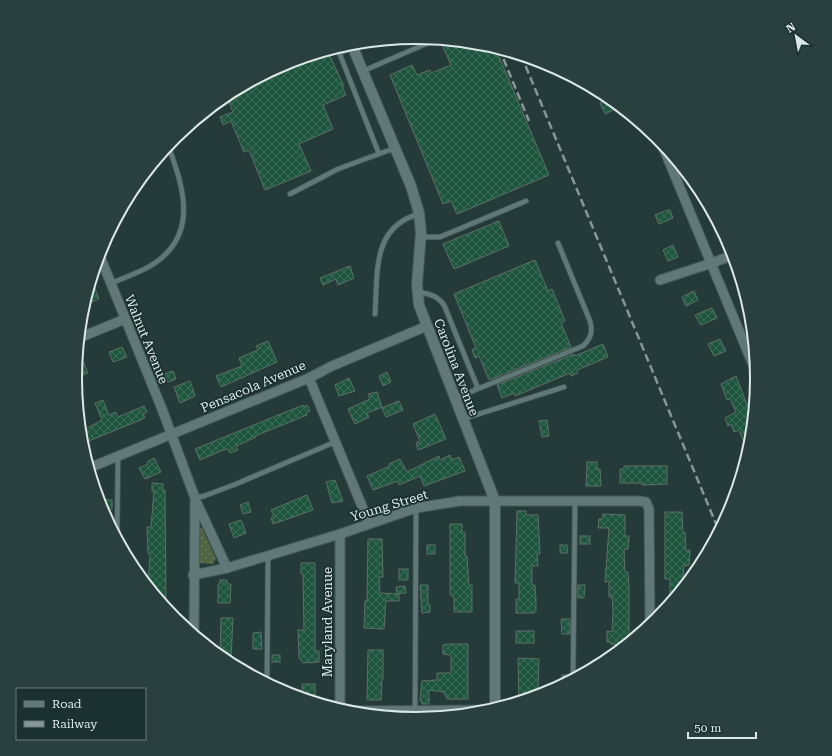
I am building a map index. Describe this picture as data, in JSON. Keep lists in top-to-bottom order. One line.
{"streets":{"street":["Walnut Avenue","Carolina Avenue","Pensacola Avenue","Young Street","Maryland Avenue"]},"crossings":[["Walnut Avenue","Pensacola Avenue"],["Carolina Avenue","Pensacola Avenue"],["Carolina Avenue","Young Street"],["Young Street","Maryland Avenue"]],"legend":["Road","Railway"],"scale_bar":"50 m","north":"top left"}
